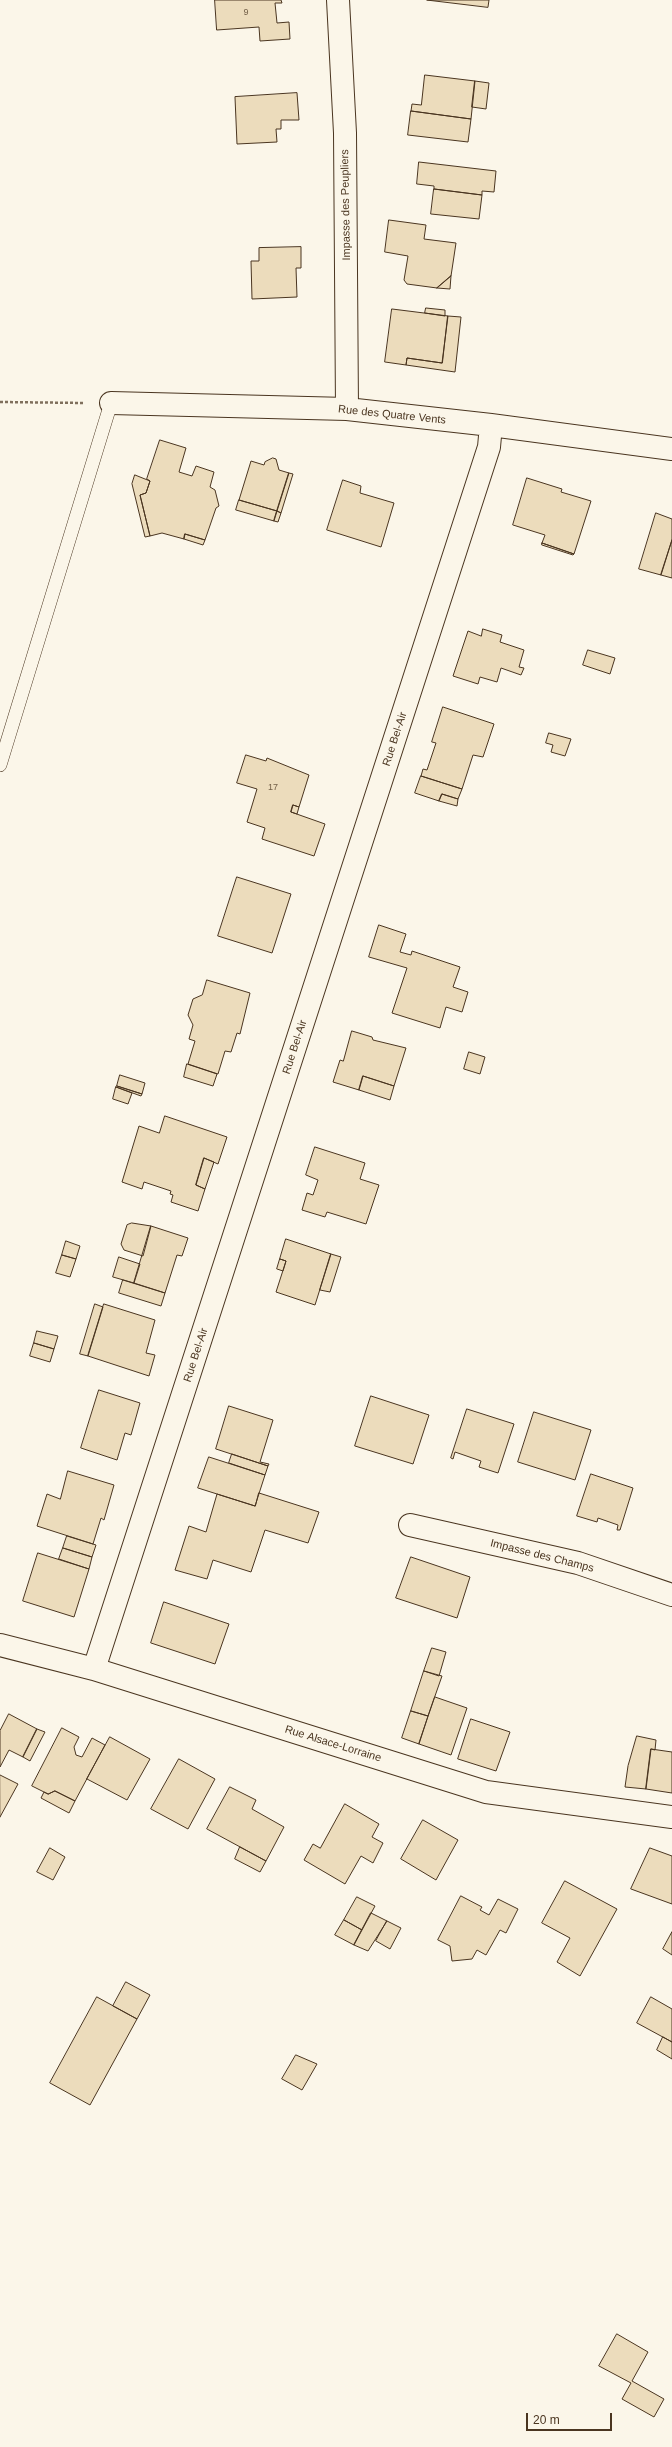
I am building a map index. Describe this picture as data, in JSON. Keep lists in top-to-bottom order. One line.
{"streets":{"street":["Impasse des Peupliers","Rue des Quatre Vents","Rue Bel-Air","Impasse des Champs","Rue Alsace-Lorraine"]},"crossings":[["Impasse des Peupliers","Rue des Quatre Vents"],["Rue des Quatre Vents","Rue Bel-Air"],["Rue Bel-Air","Rue Alsace-Lorraine"]],"house_numbers":["9","17"],"scale_bar":"20 m"}
